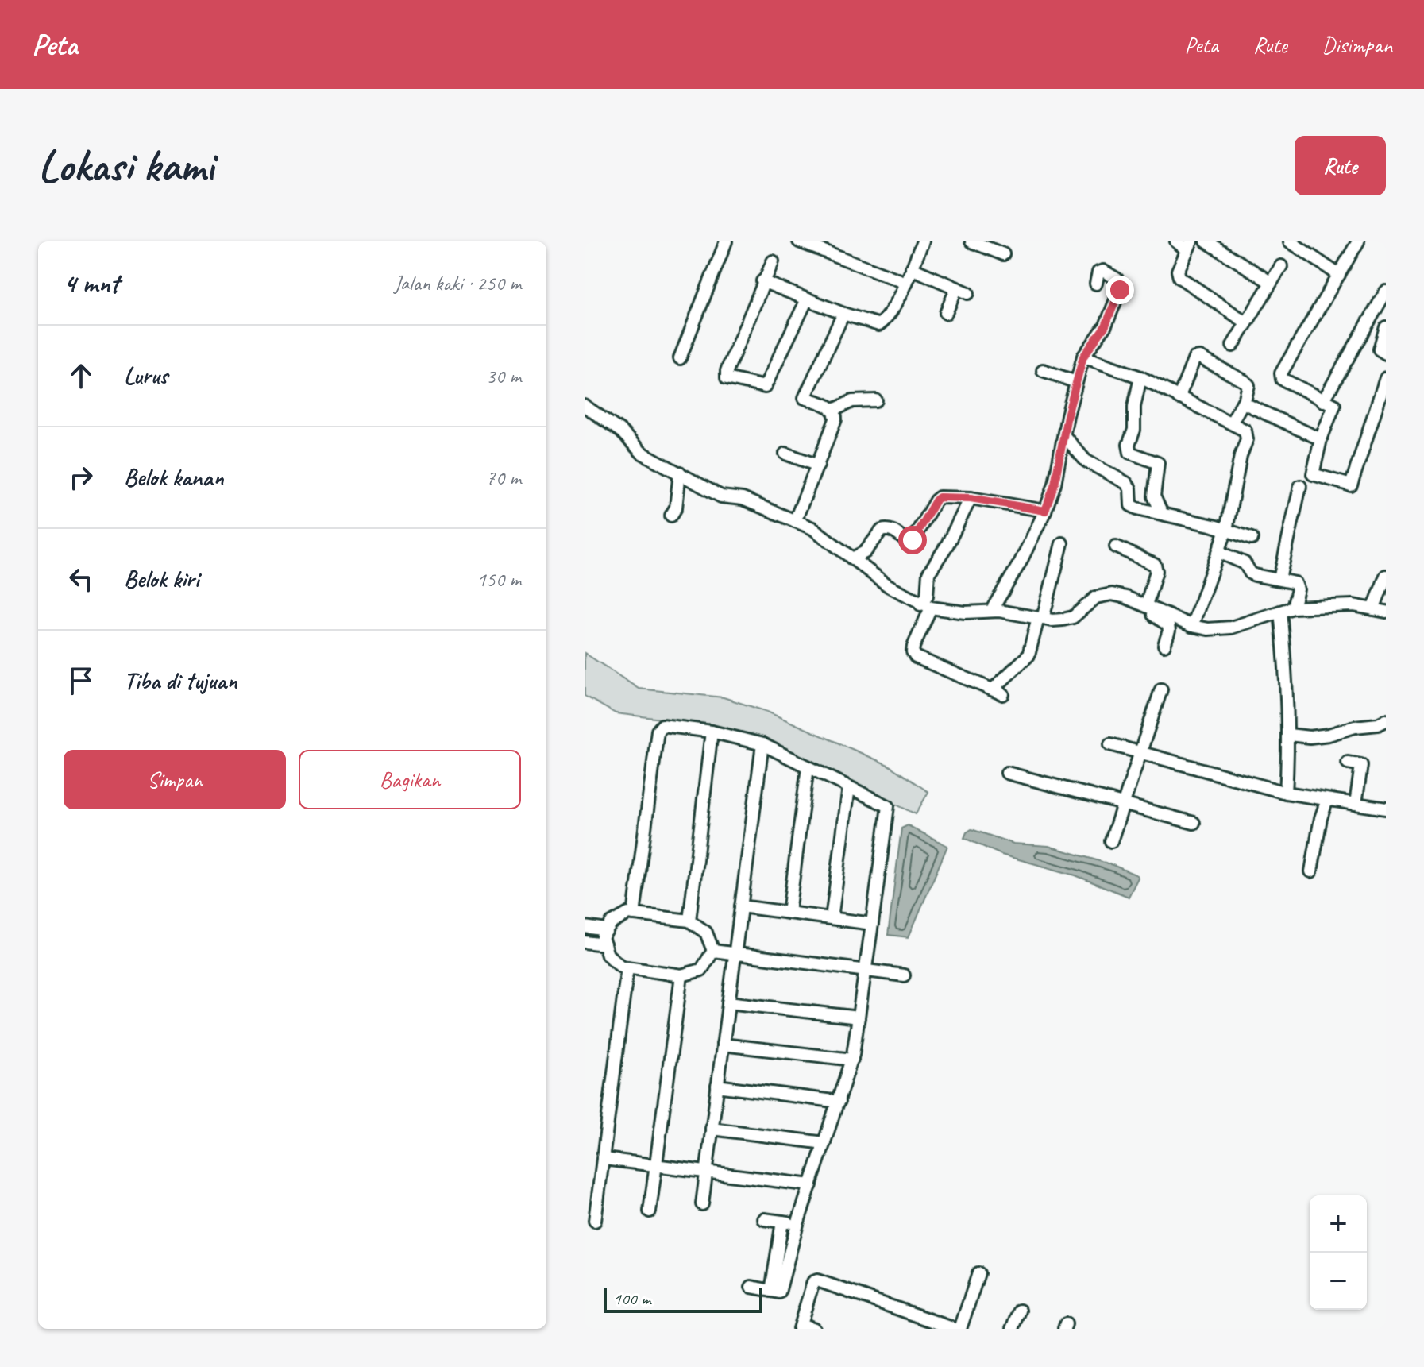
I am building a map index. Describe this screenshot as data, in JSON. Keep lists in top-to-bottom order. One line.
{"scale_bar":"100 m","page":{"header":"Peta","nav":["Peta","Rute","Disimpan"],"buttons":["Rute",["Simpan","Bagikan"]],"title":"Lokasi kami","heading":["4 mnt","Jalan kaki · 250 m"],"list":[["Lurus","30 m"],["Belok kanan","70 m"],["Belok kiri","150 m"],"Tiba di tujuan"],"map_buttons":["+","−"],"scale":"100 m"}}
